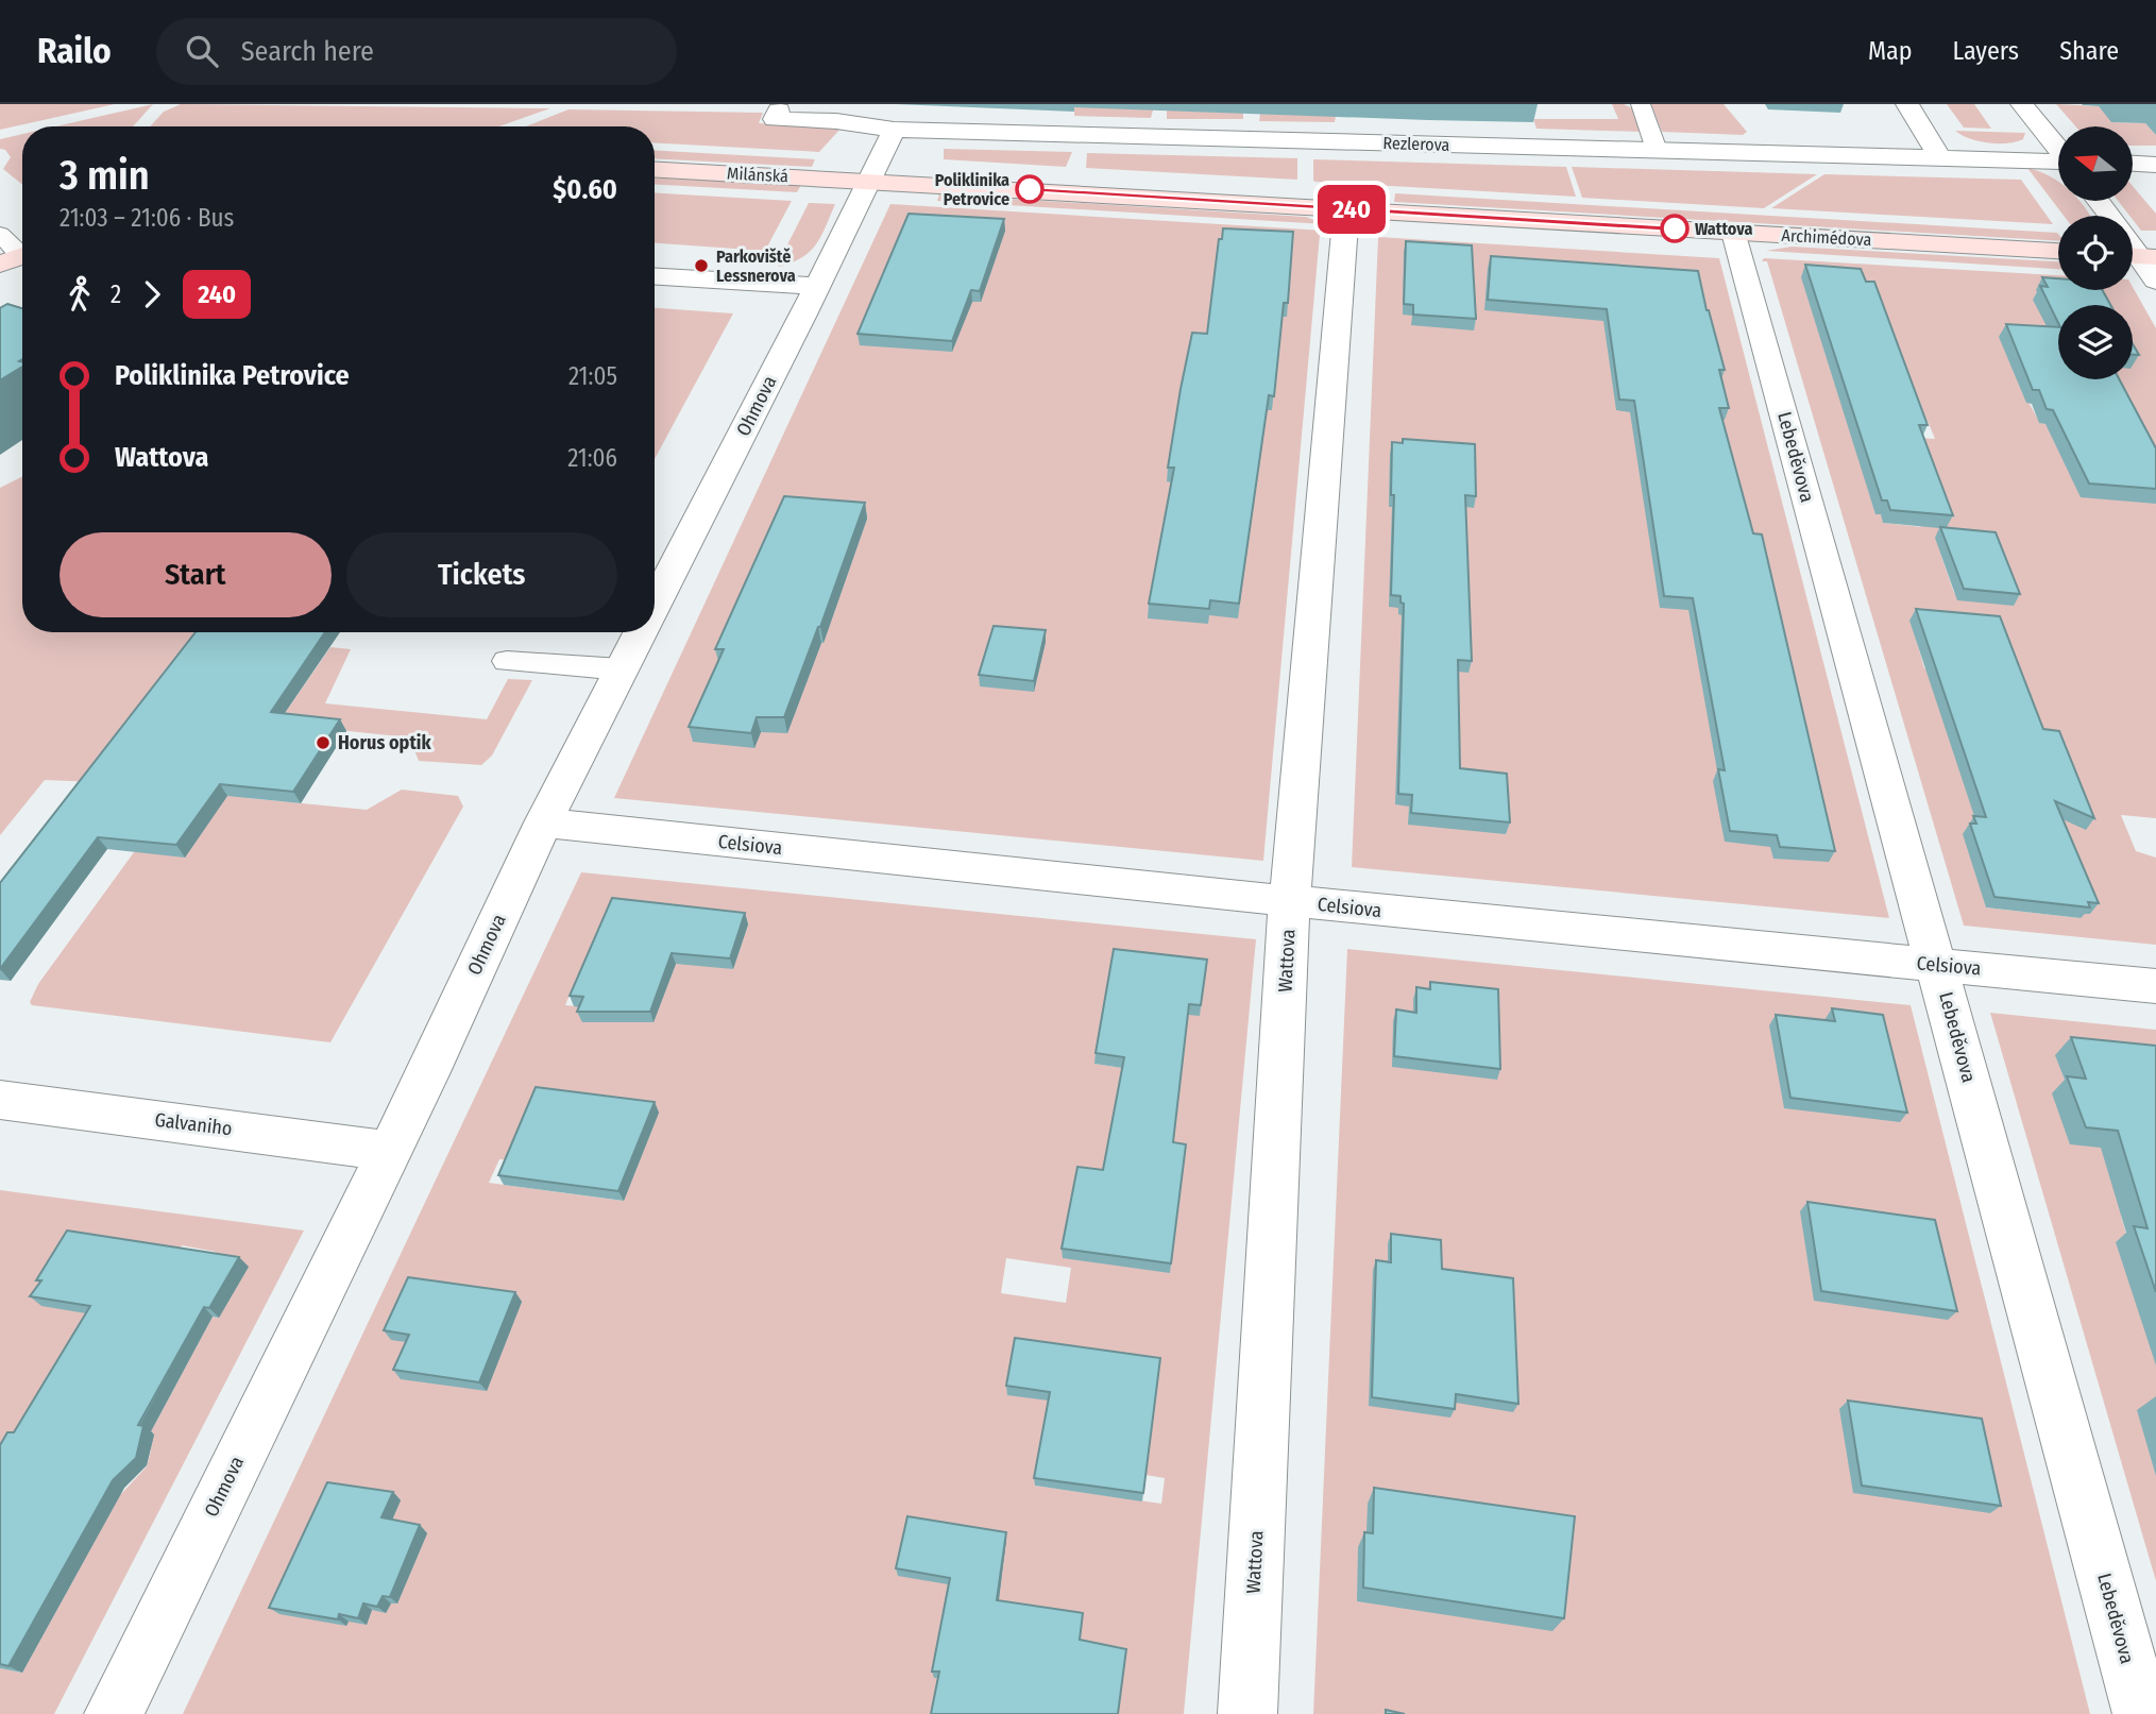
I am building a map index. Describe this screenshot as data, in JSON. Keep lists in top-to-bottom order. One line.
{"streets":{"street":["Rezlerova","Milánská","Archimédova","Ohmova","Lebeděvova","Celsiova","Wattova","Galvaniho"]},"crossings":[["Milánská","Archimédova"],["Milánská","Ohmova"],["Archimédova","Ohmova"],["Archimédova","Lebeděvova"],["Archimédova","Wattova"],["Ohmova","Celsiova"],["Ohmova","Galvaniho"],["Lebeděvova","Celsiova"],["Celsiova","Wattova"]],"places":["Poliklinika Petrovice","Wattova","Parkoviště Lessnerova","Horus optik"],"lines":["bus line 240"],"north":"left","page":{"header":"Railo","search":"Search here","nav":["Map","Layers","Share"],"on_map":"240","heading":["3 min","21:03 – 21:06 · Bus","$0.60"],"legs":["2","240"],"list":[{"name":"Poliklinika Petrovice","value":"21:05"},{"name":"Wattova","value":"21:06"}],"buttons":["Start","Tickets"]}}
